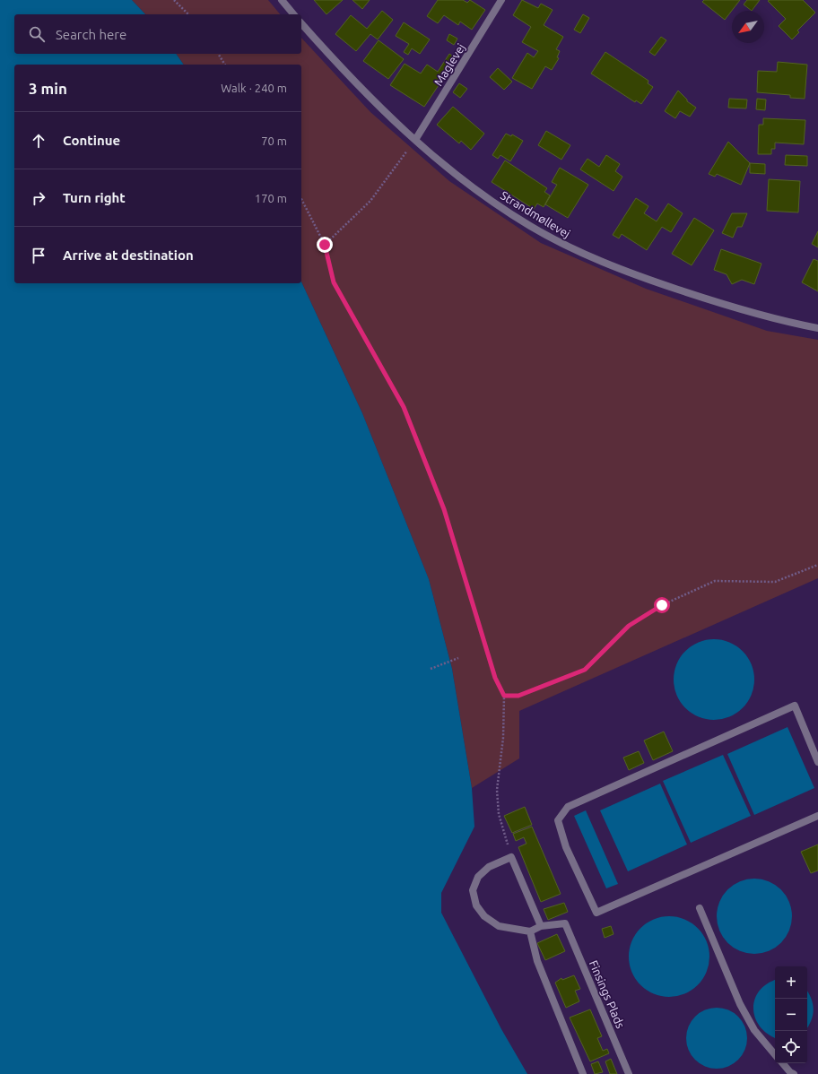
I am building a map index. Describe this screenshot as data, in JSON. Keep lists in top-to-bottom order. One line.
{"streets":{"street":["Maglevej","Strandmøllevej","Finsings Plads"]},"crossings":[["Maglevej","Strandmøllevej"]],"north":"bottom left","page":{"search":"Search here","heading":["3 min","Walk · 240 m"],"list":[["Continue","70 m"],["Turn right","170 m"],"Arrive at destination"],"map_buttons":["+","−"]}}
